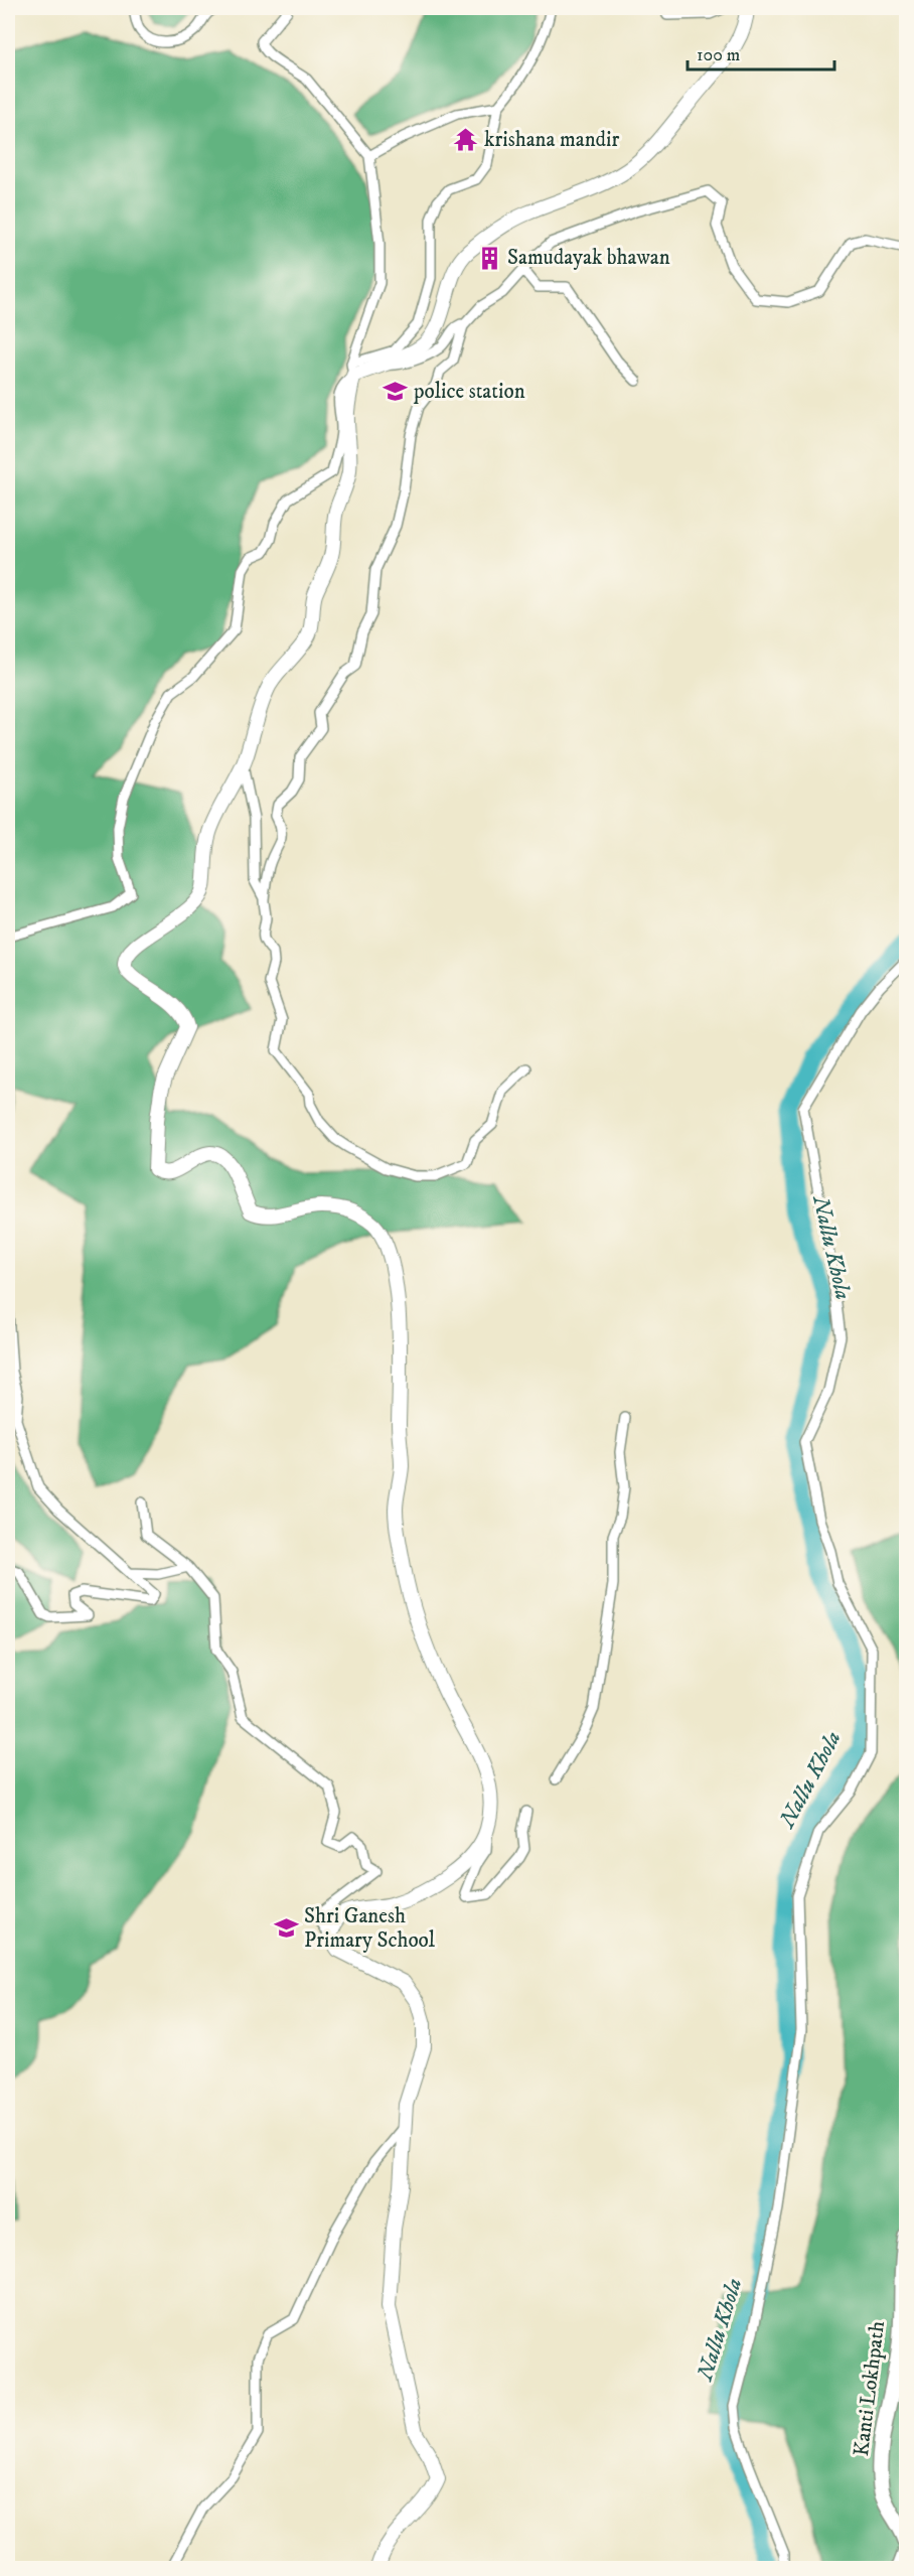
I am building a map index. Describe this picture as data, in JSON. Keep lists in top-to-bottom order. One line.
{"streets":{"main road":["Kanti Lokhpath"]},"water":["Nallu Khola"],"places":{"temple":["krishana mandir"],"building":["Samudayak bhawan"],"school or university":["police station","Shri Ganesh Primary School"]},"scale_bar":"100 m"}
